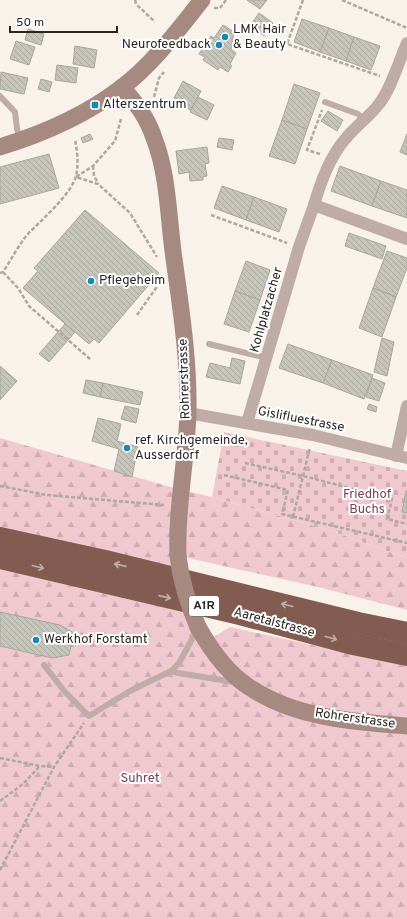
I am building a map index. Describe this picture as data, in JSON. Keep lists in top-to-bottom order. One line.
{"streets":{"highway":["A1R","Aaretalstrasse"],"main road":["Rohrerstrasse"],"street":["Kohlplatzacher","Gislifluestrasse"]},"crossings":[["Kohlplatzacher","Gislifluestrasse"],["Rohrerstrasse","Gislifluestrasse"]],"parks":["Friedhof Buchs","Suhret"],"places":{"other":["LMK Hair & Beauty","Neurofeedback","Pflegeheim","ref. Kirchgemeinde, Ausserdorf","Werkhof Forstamt"],"transit":["Alterszentrum"]},"scale_bar":"50 m"}
